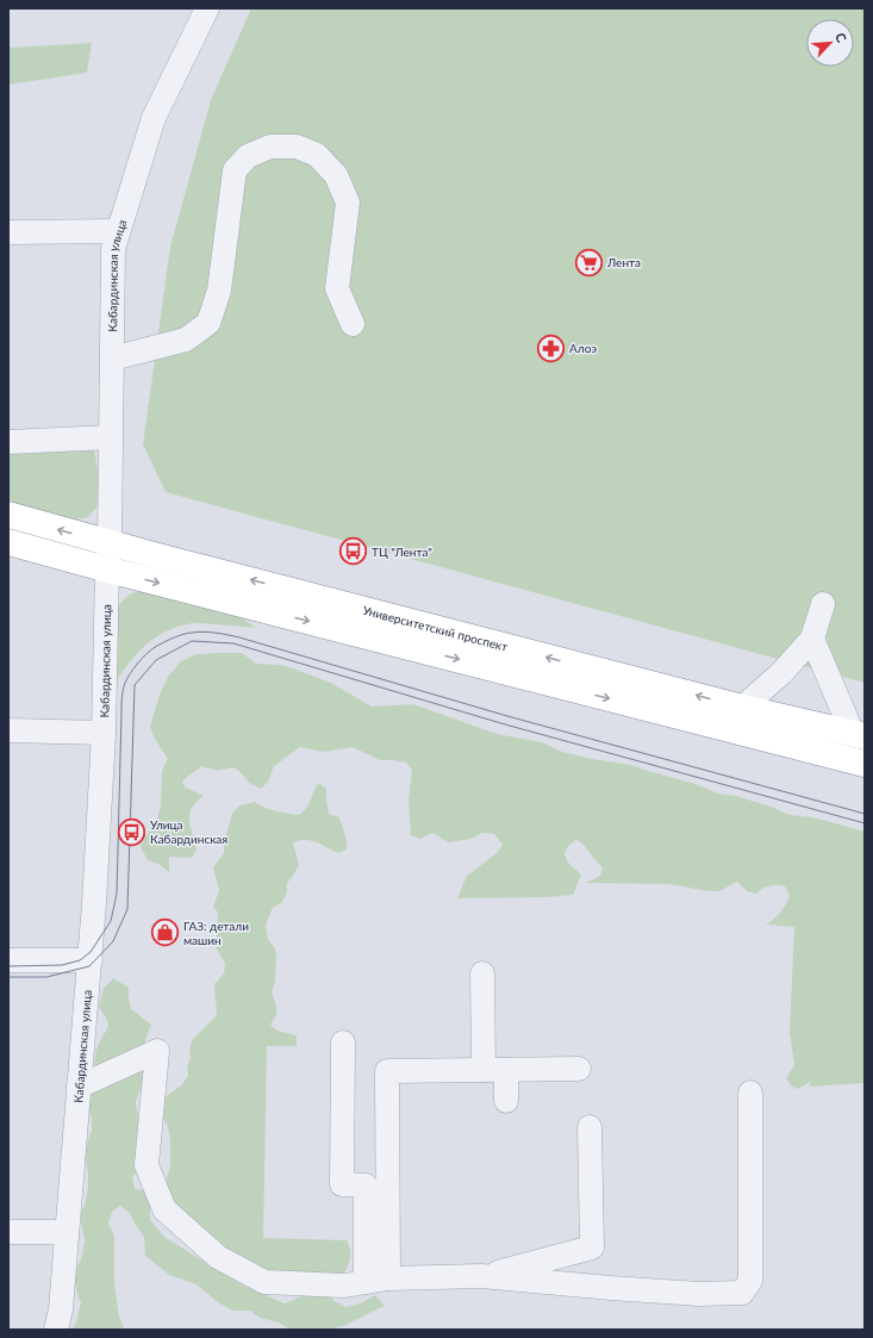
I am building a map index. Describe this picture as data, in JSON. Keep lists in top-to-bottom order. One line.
{"streets":{"highway":["Университетский проспект"],"street":["Кабардинская улица"]},"crossings":[["Кабардинская улица","Университетский проспект"]],"places":{"supermarket":["Лента"],"pharmacy":["Алоэ"],"bus stop":["ТЦ \"Лента\"","Улица Кабардинская"],"shop":["ГАЗ: детали машин"]},"north":"top right"}
